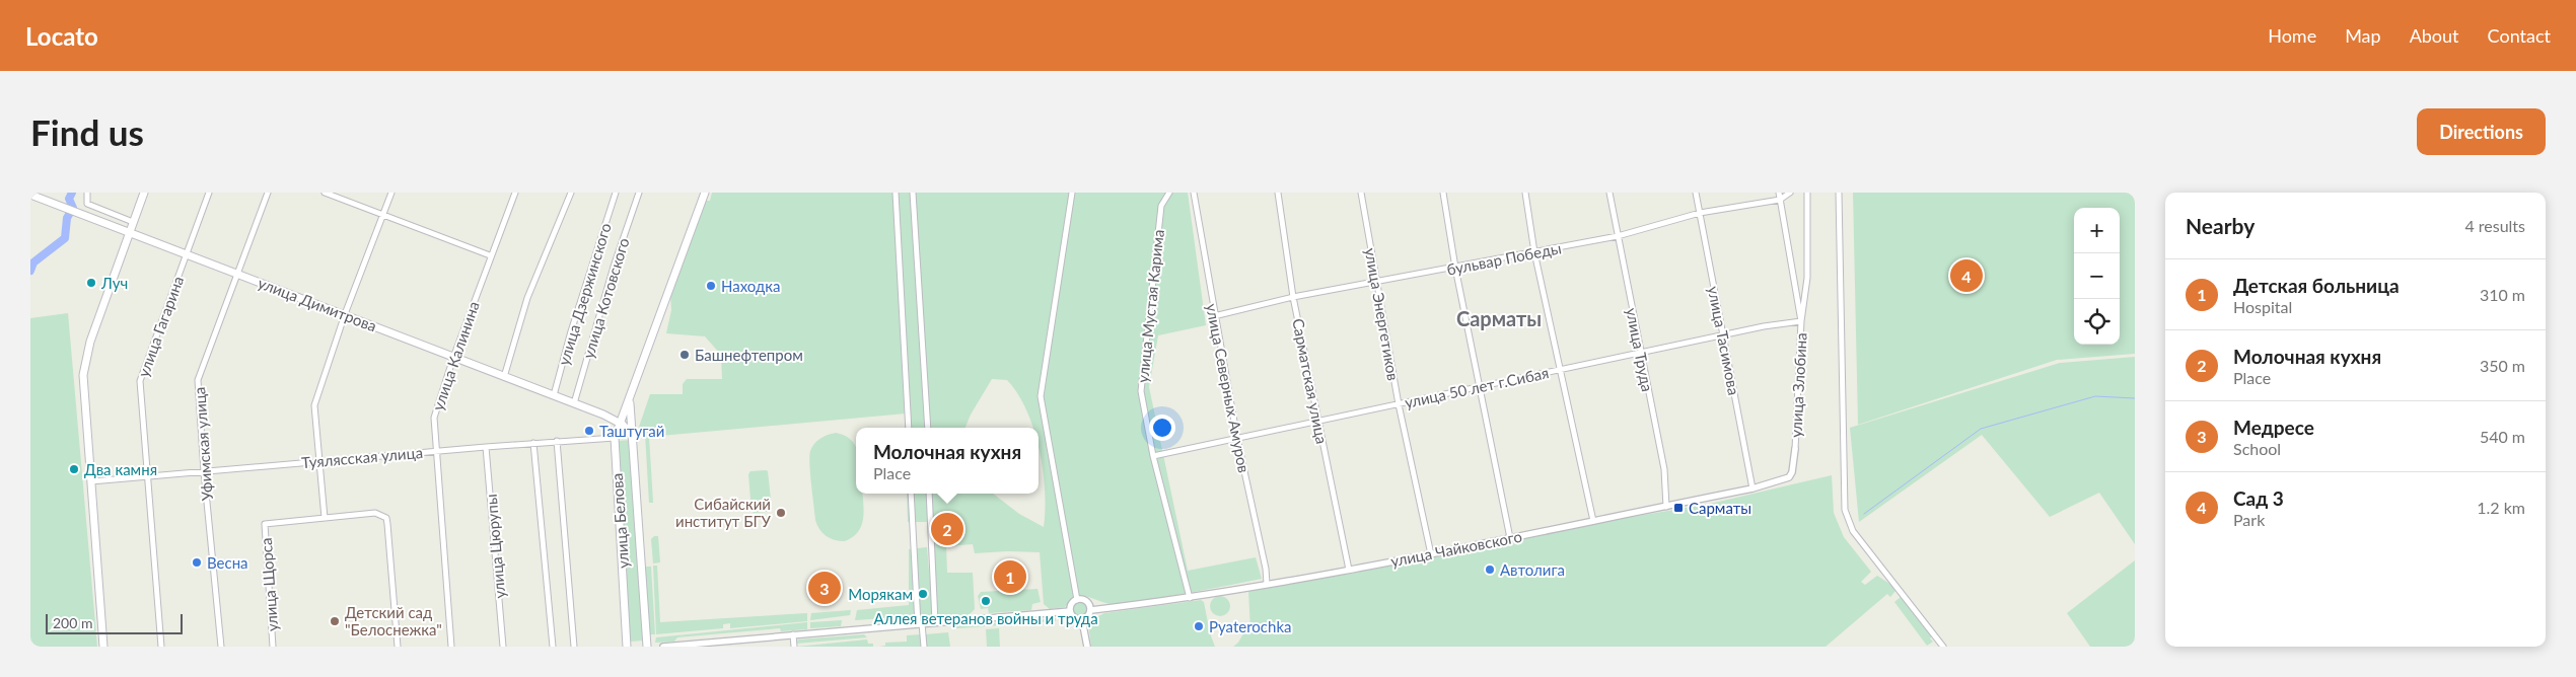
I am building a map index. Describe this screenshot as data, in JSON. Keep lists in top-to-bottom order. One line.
{"streets":{"main road":["улица Димитрова","Туялясская улица","улица Белова"],"street":["бульвар Победы","улица Дзержинского","улица Котовского","улица Мустая Карима","улица Энергетиков","улица Гагарина","улица Тасимова","улица Труда","улица Калинина","Сарматская улица","улица Злобина","улица 50 лет г.Сибая","улица Северных Амуров","Уфимская улица","улица Цюрупы","улица Чайковского","улица Щорса"]},"crossings":[["бульвар Победы","улица Энергетиков"],["бульвар Победы","улица Тасимова"],["бульвар Победы","улица Труда"],["бульвар Победы","Сарматская улица"],["бульвар Победы","улица Злобина"],["бульвар Победы","улица Северных Амуров"],["улица Дзержинского","улица Димитрова"],["улица Котовского","улица Димитрова"],["улица Димитрова","улица Гагарина"],["улица Димитрова","улица Калинина"],["улица Димитрова","Уфимская улица"],["улица Димитрова","Туялясская улица"],["улица Димитрова","улица Белова"],["улица Мустая Карима","улица 50 лет г.Сибая"],["улица Мустая Карима","улица Чайковского"],["улица Энергетиков","улица 50 лет г.Сибая"],["улица Энергетиков","улица Чайковского"],["улица Гагарина","Туялясская улица"],["улица Тасимова","улица 50 лет г.Сибая"],["улица Тасимова","улица Чайковского"],["улица Труда","улица 50 лет г.Сибая"],["улица Труда","улица Чайковского"],["улица Калинина","Туялясская улица"],["Сарматская улица","улица 50 лет г.Сибая"],["Сарматская улица","улица Чайковского"],["улица Злобина","улица 50 лет г.Сибая"],["улица Злобина","улица Чайковского"],["улица 50 лет г.Сибая","улица Северных Амуров"],["улица Северных Амуров","улица Чайковского"],["Уфимская улица","Туялясская улица"],["Туялясская улица","улица Белова"],["Туялясская улица","улица Цюрупы"]],"districts":["Сарматы"],"places":{"other":["Луч","Находка","Башнефтепром","Таштугай","Два камня","Сибайский институт БГУ","Весна","Автолига","Морякам","Аллея ветеранов войны и труда","Детский сад \"Белоснежка\"","Pyaterochka"],"transit":["Сарматы"]},"scale_bar":"200 m","page":{"header":"Locato","nav":["Home","Map","About","Contact"],"buttons":"Directions","title":"Find us","heading":["Nearby","4 results"],"map_buttons":["+","−"],"pins":["4","2","1","3"],"list":[{"mark":"1","name":"Детская больница","note":"Hospital","value":"310 m"},{"mark":"2","name":"Молочная кухня","note":"Place","value":"350 m"},{"mark":"3","name":"Медресе","note":"School","value":"540 m"},{"mark":"4","name":"Сад 3","note":"Park","value":"1.2 km"}],"popup":["Молочная кухня","Place"],"scale":"200 m"}}
